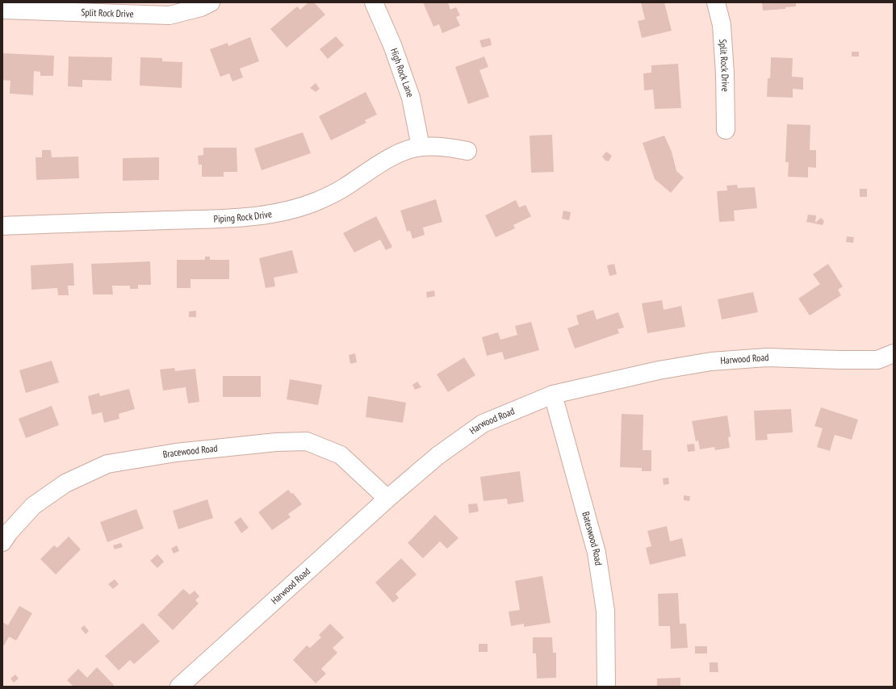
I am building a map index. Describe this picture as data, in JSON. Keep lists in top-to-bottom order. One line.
{"streets":{"street":["Split Rock Drive","High Rock Lane","Piping Rock Drive","Harwood Road","Bracewood Road","Bateswood Road"]},"crossings":[["High Rock Lane","Piping Rock Drive"],["Harwood Road","Bracewood Road"],["Harwood Road","Bateswood Road"]]}
